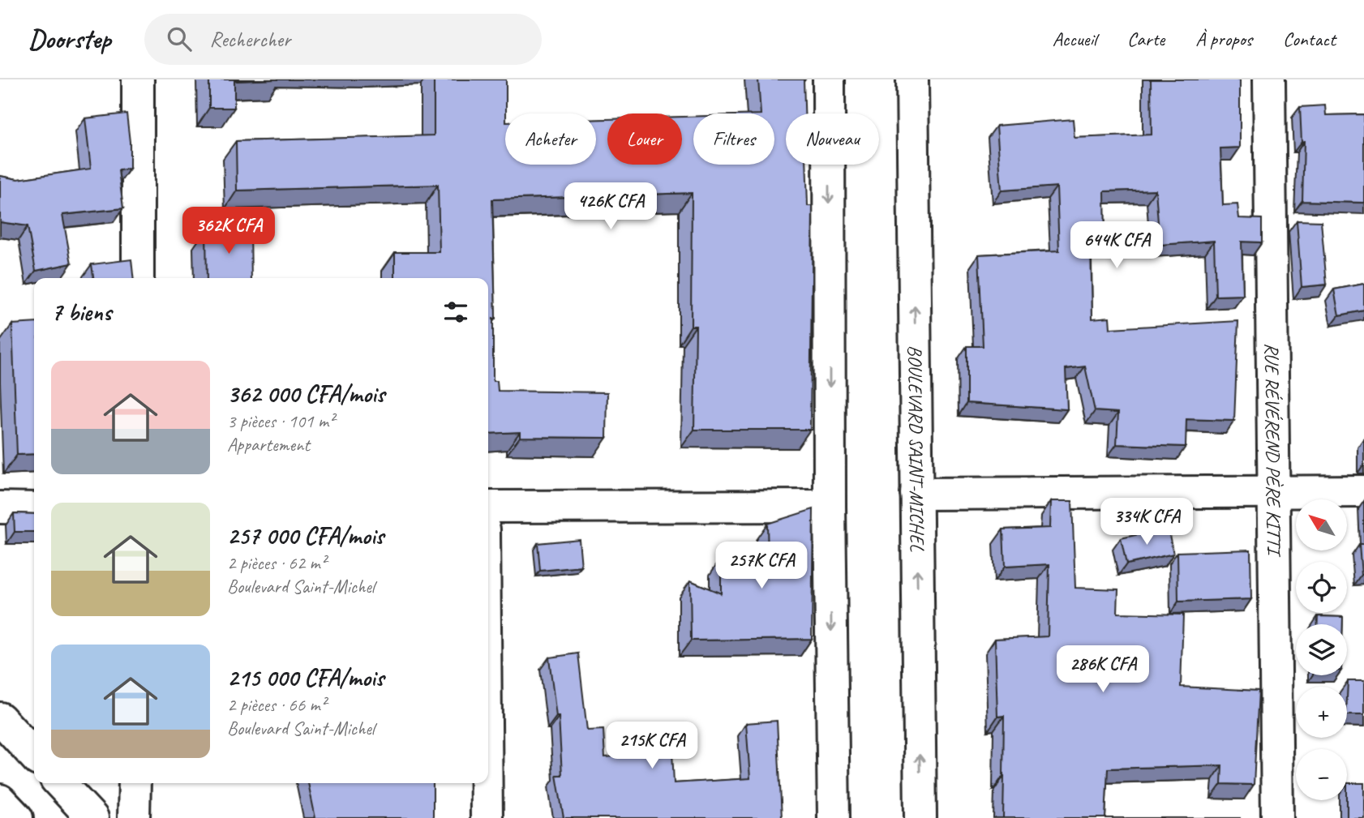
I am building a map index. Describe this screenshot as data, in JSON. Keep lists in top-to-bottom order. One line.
{"streets":{"street":["RUE RÉVÉREND PÈRE KITTI","BOULEVARD SAINT-MICHEL"]},"north":"top left","page":{"header":"Doorstep","search":"Rechercher","nav":["Accueil","Carte","À propos","Contact"],"chip":["Acheter","Louer","Filtres","Nouveau"],"price":["426K CFA","362K CFA","644K CFA","334K CFA","257K CFA","286K CFA","215K CFA"],"heading":"7 biens","list":[{"name":"362 000 CFA/mois","note":"3 pièces · 101 m² · Appartement"},{"name":"257 000 CFA/mois","note":"2 pièces · 62 m² · Boulevard Saint-Michel"},{"name":"215 000 CFA/mois","note":"2 pièces · 66 m² · Boulevard Saint-Michel"}],"map_buttons":["+","−"]}}
